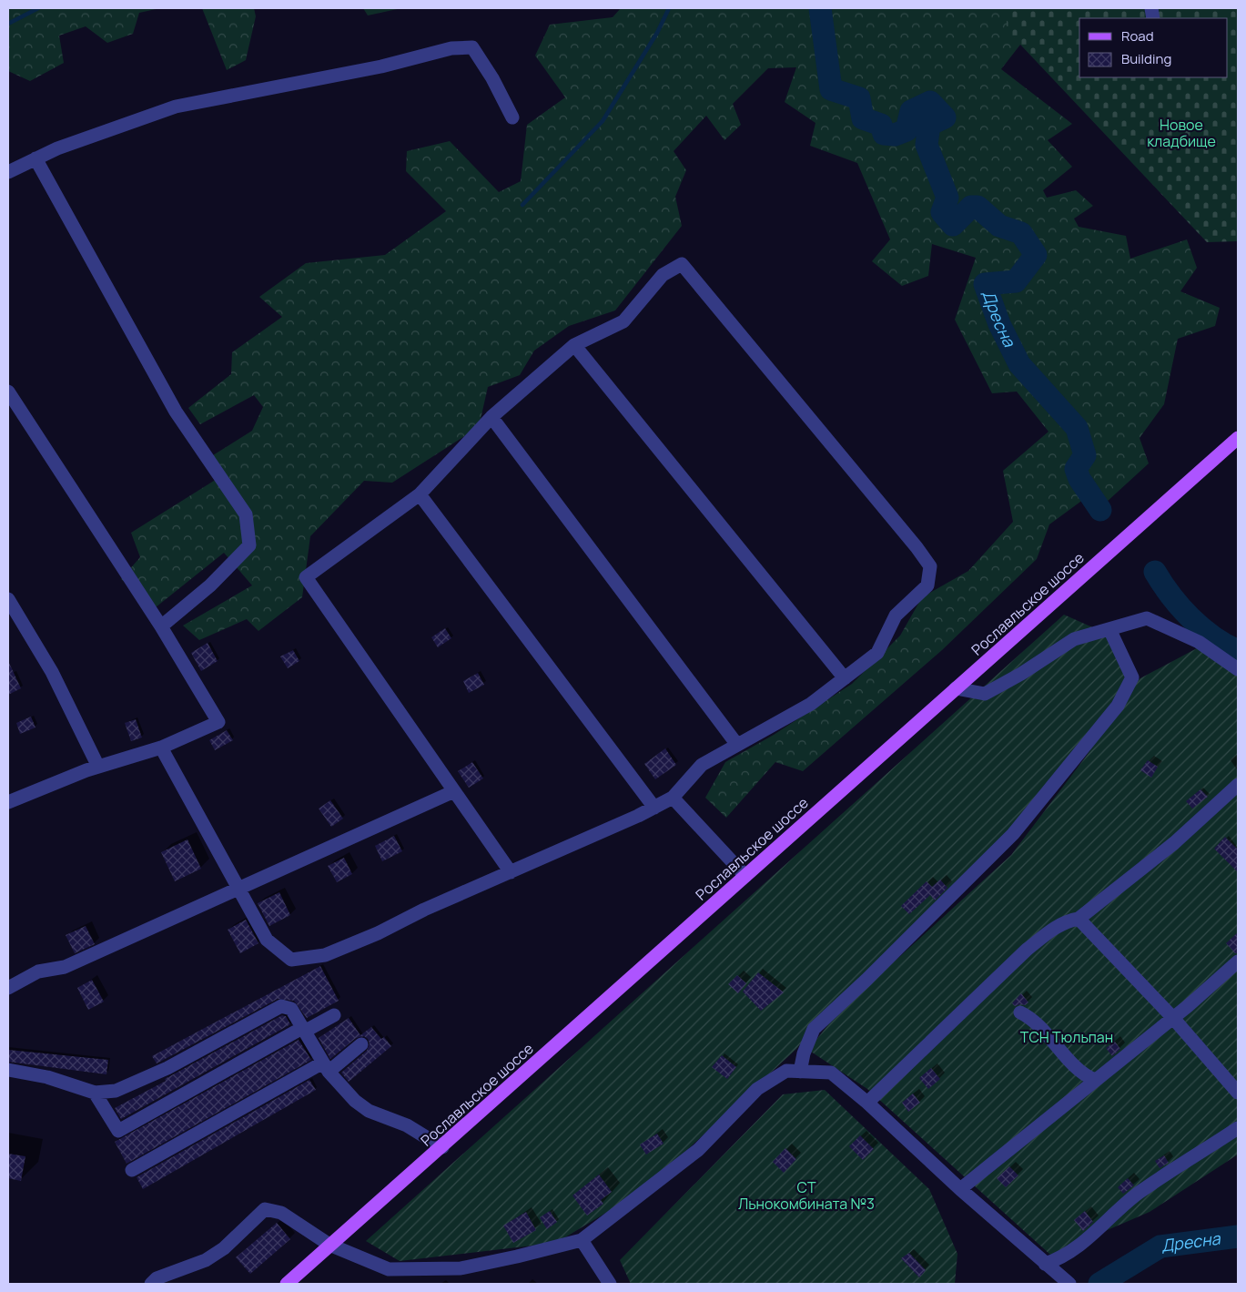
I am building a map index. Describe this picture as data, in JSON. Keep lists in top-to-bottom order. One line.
{"streets":{"main road":["Рославльское шоссе"]},"water":["Дресна"],"parks":["Новое кладбище","ТСН Тюльпан","СТ Льнокомбината №3"],"legend":["Road","Building"]}
